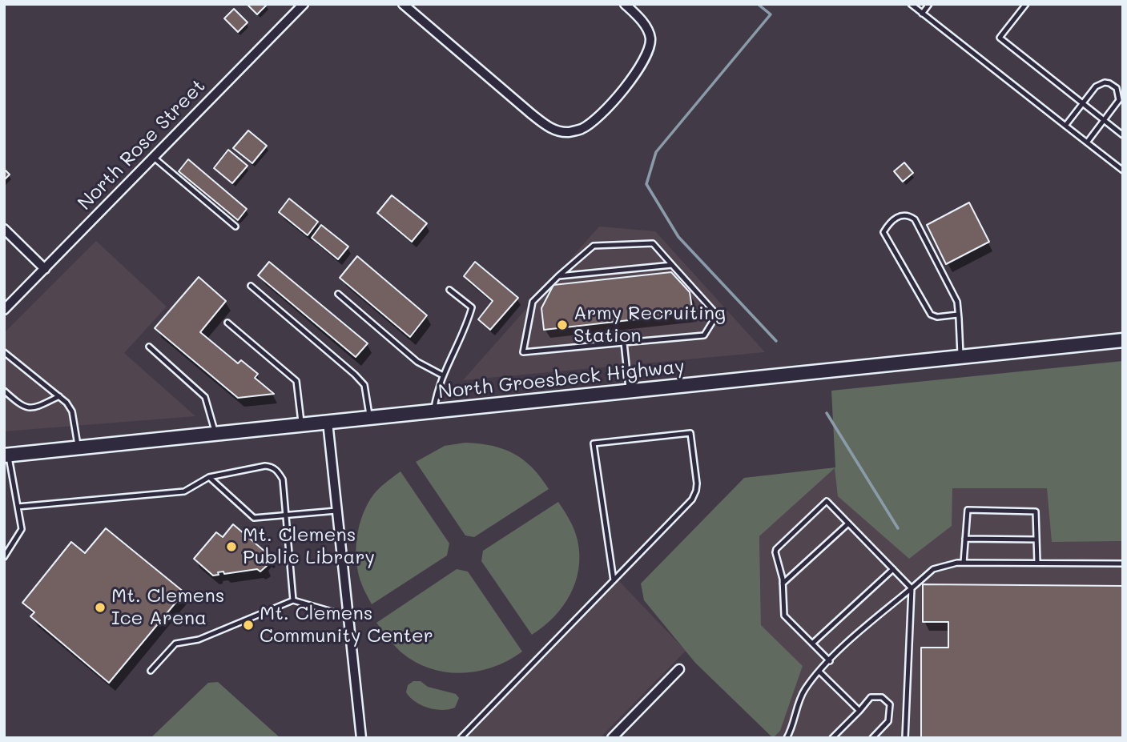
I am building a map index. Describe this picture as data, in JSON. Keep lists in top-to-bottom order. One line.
{"streets":{"main road":["North Groesbeck Highway"],"street":["North Rose Street"]},"places":["Army Recruiting Station","Mt. Clemens Public Library","Mt. Clemens Ice Arena","Mt. Clemens Community Center"]}
